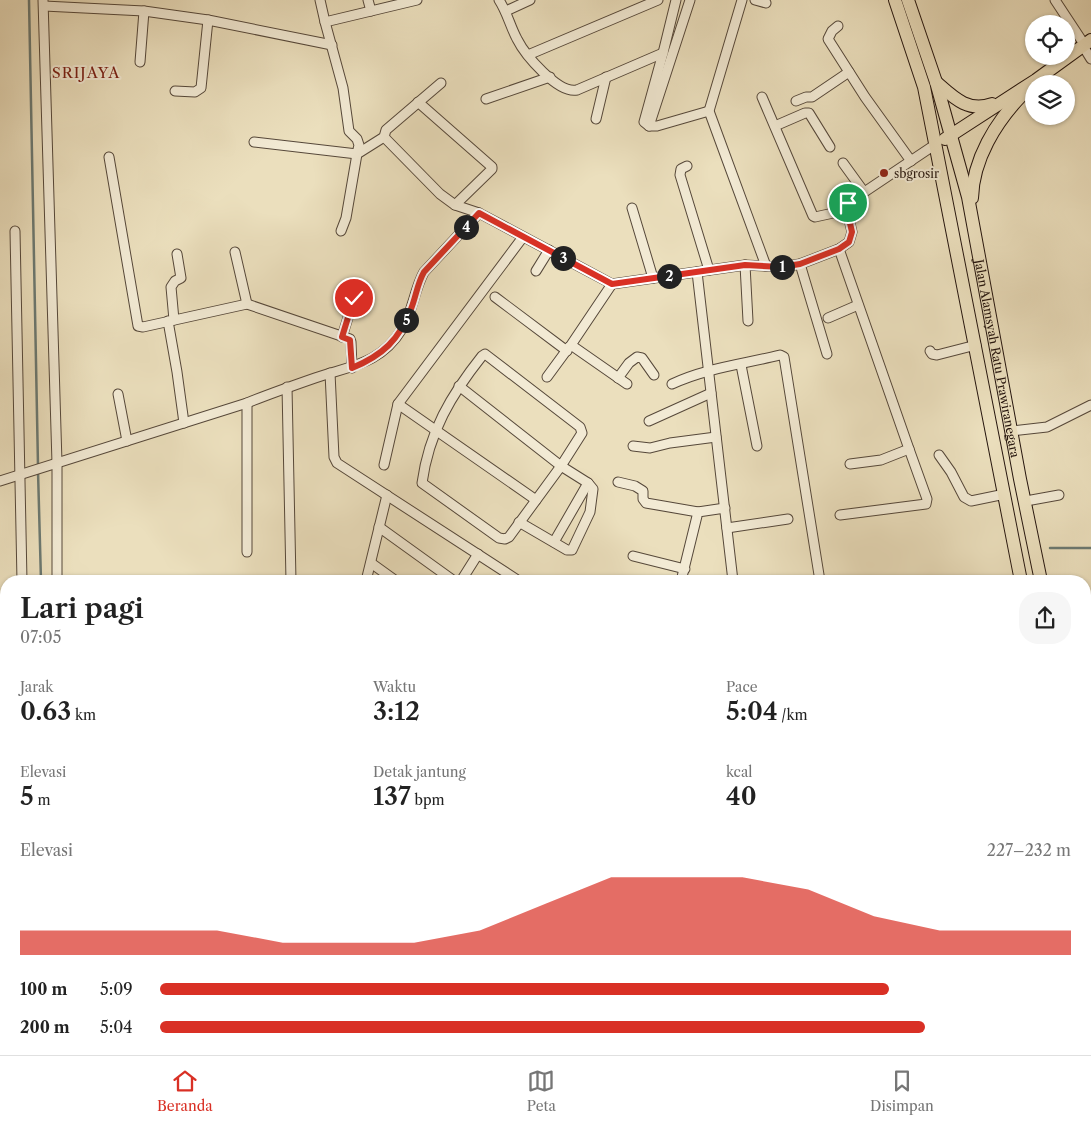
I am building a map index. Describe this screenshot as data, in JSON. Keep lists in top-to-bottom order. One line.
{"streets":{"highway":["Jalan Alamsyah Ratu Prawiranegara"]},"districts":["SRIJAYA"],"places":["sbgrosir"],"page":{"pins":["4","3","1","2","5"],"heading":["Lari pagi","07:05"],"stats":[["Jarak","0.63 km"],["Waktu","3:12"],["Pace","5:04 /km"],["Elevasi","5 m"],["Detak jantung","137 bpm"],["kcal","40"]],"chart":["Elevasi","227–232 m"],"list":[{"name":"100 m","note":"5:09"},{"name":"200 m","note":"5:04"}],"tabs":["Beranda","Peta","Disimpan"]}}
